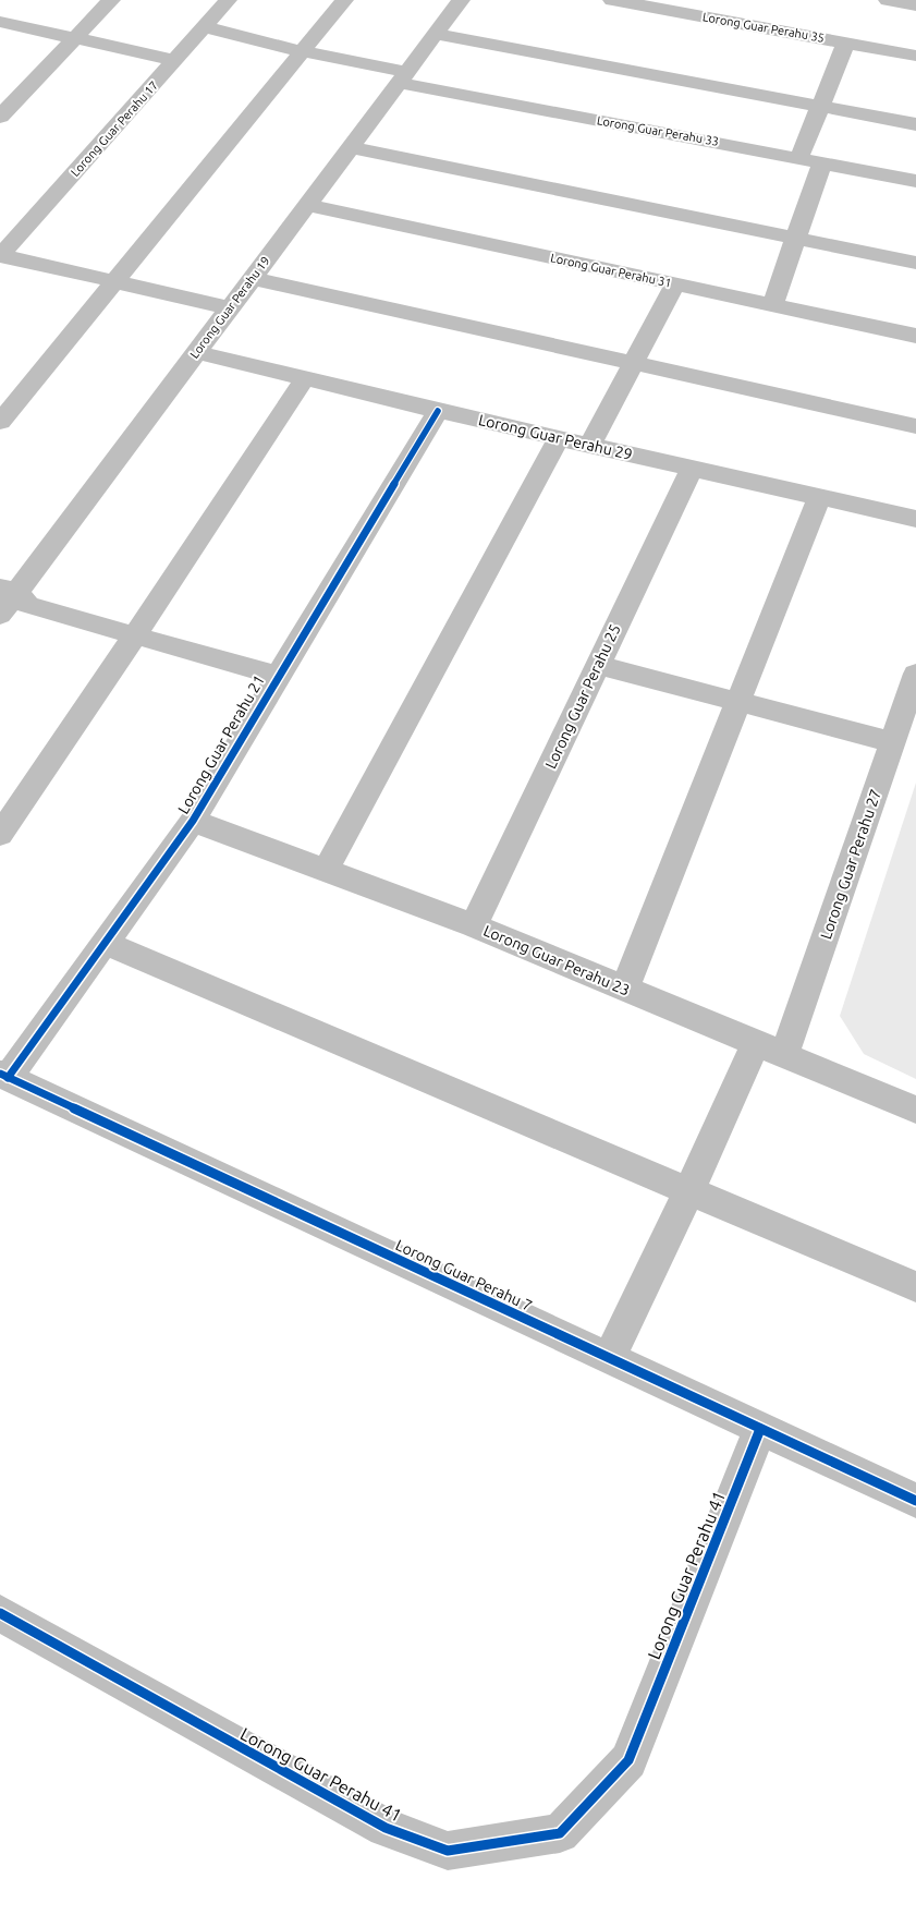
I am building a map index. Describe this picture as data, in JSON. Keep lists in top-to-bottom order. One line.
{"streets":{"street":["Lorong Guar Perahu 35","Lorong Guar Perahu 17","Lorong Guar Perahu 33","Lorong Guar Perahu 31","Lorong Guar Perahu 19","Lorong Guar Perahu 29","Lorong Guar Perahu 25","Lorong Guar Perahu 21","Lorong Guar Perahu 27","Lorong Guar Perahu 23","Lorong Guar Perahu 7","Lorong Guar Perahu 41"]},"crossings":[["Lorong Guar Perahu 17","Lorong Guar Perahu 33"],["Lorong Guar Perahu 33","Lorong Guar Perahu 19"],["Lorong Guar Perahu 31","Lorong Guar Perahu 19"],["Lorong Guar Perahu 19","Lorong Guar Perahu 29"],["Lorong Guar Perahu 29","Lorong Guar Perahu 25"],["Lorong Guar Perahu 29","Lorong Guar Perahu 21"],["Lorong Guar Perahu 25","Lorong Guar Perahu 23"],["Lorong Guar Perahu 21","Lorong Guar Perahu 23"],["Lorong Guar Perahu 21","Lorong Guar Perahu 7"],["Lorong Guar Perahu 27","Lorong Guar Perahu 23"],["Lorong Guar Perahu 27","Lorong Guar Perahu 7"],["Lorong Guar Perahu 7","Lorong Guar Perahu 41"]]}
